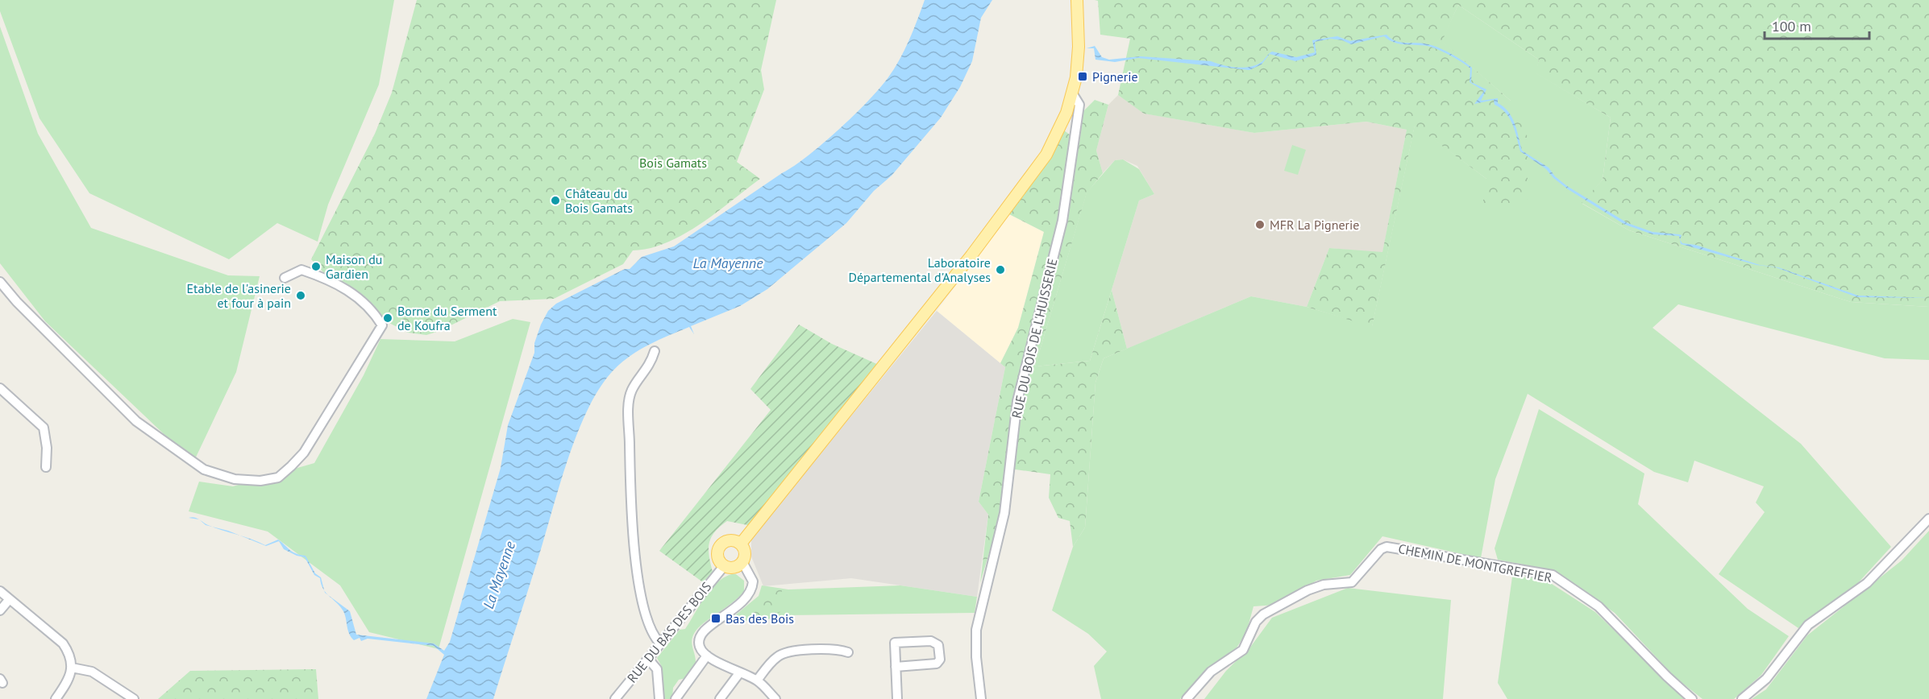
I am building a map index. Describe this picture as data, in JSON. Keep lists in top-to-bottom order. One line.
{"streets":{"street":["RUE DU BOIS DE L'HUISSERIE","CHEMIN DE MONTGREFFIER","RUE DU BAS DES BOIS"]},"water":["La Mayenne"],"parks":["Bois Gamats"],"places":{"transit":["Pignerie","Bas des Bois"],"other":["Château du Bois Gamats","MFR La Pignerie","Maison du Gardien","Laboratoire Départemental d'Analyses","Etable de l'asinerie et four à pain","Borne du Serment de Koufra"]},"scale_bar":"100 m"}
